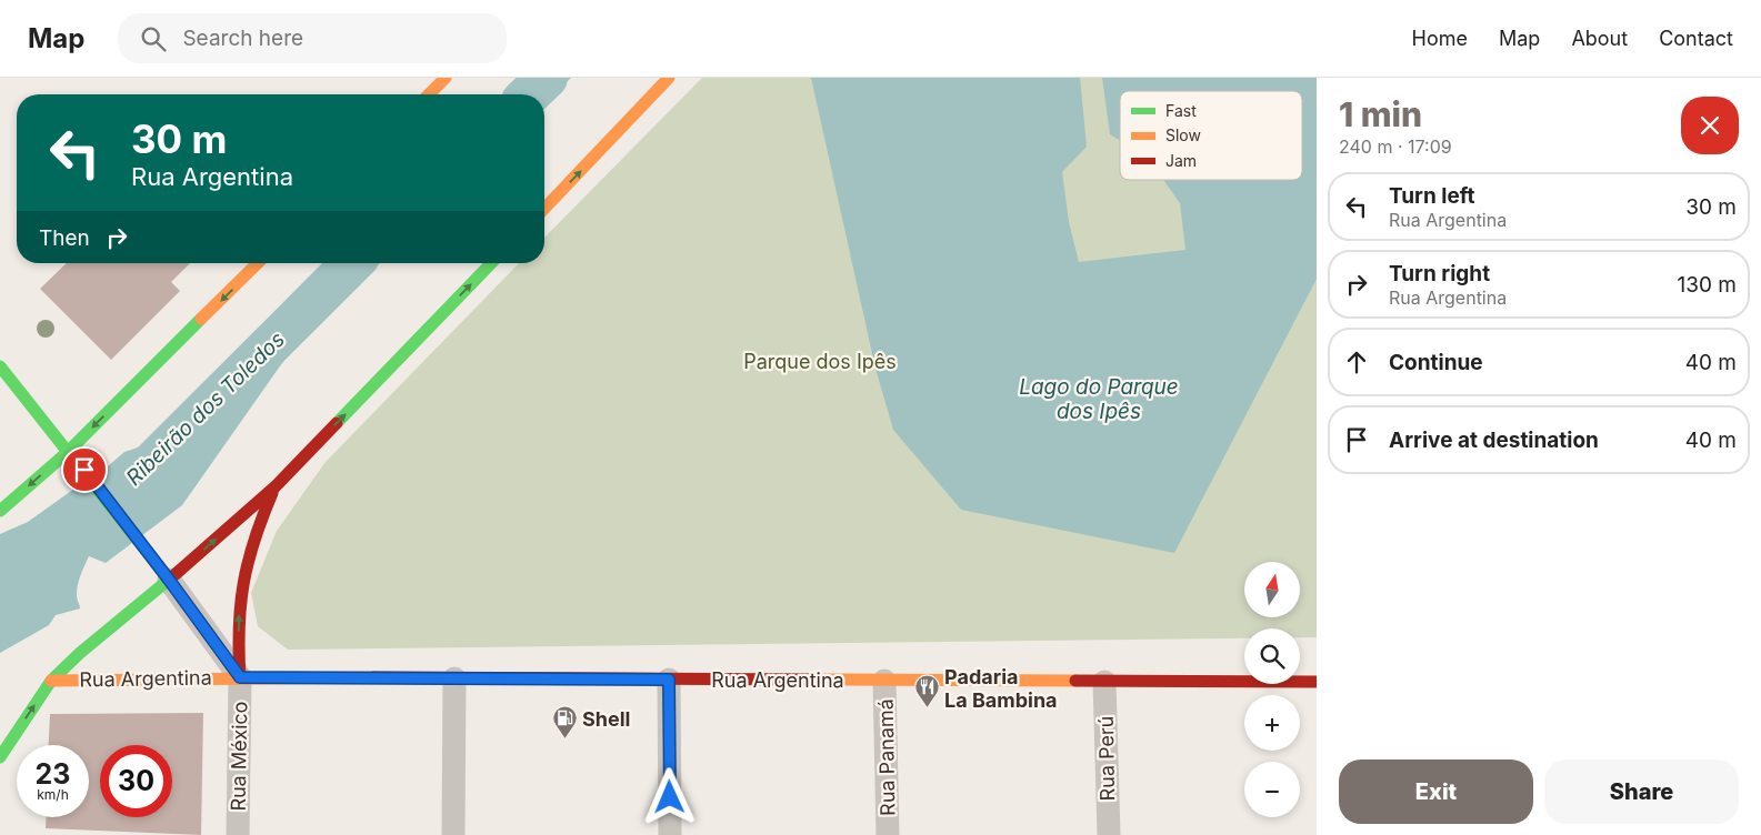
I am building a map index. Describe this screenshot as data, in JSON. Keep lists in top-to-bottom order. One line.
{"streets":{"main road":["Rua Argentina"],"street":["Rua México","Rua Panamá","Rua Perú"]},"crossings":[["Rua Argentina","Rua México"],["Rua Argentina","Rua Panamá"],["Rua Argentina","Rua Perú"]],"water":["Lago do Parque dos Ipês","Ribeirão dos Toledos"],"parks":["Parque dos Ipês"],"places":{"restaurant":["Padaria La Bambina"],"fuel station":["Shell"]},"legend":["Fast","Slow","Jam"],"north":"top","page":{"header":"Map","search":"Search here","nav":["Home","Map","About","Contact"],"heading":["1 min","240 m · 17:09"],"turn":["30 m","Rua Argentina"],"list":[{"name":"Turn left","note":"Rua Argentina","value":"30 m"},{"name":"Turn right","note":"Rua Argentina","value":"130 m"},{"name":"Continue","value":"40 m"},{"name":"Arrive at destination","value":"40 m"}],"then":"Then","map_buttons":["+","−"],"speed":"23 km/h","limit":"30","buttons":["Exit","Share"]}}
